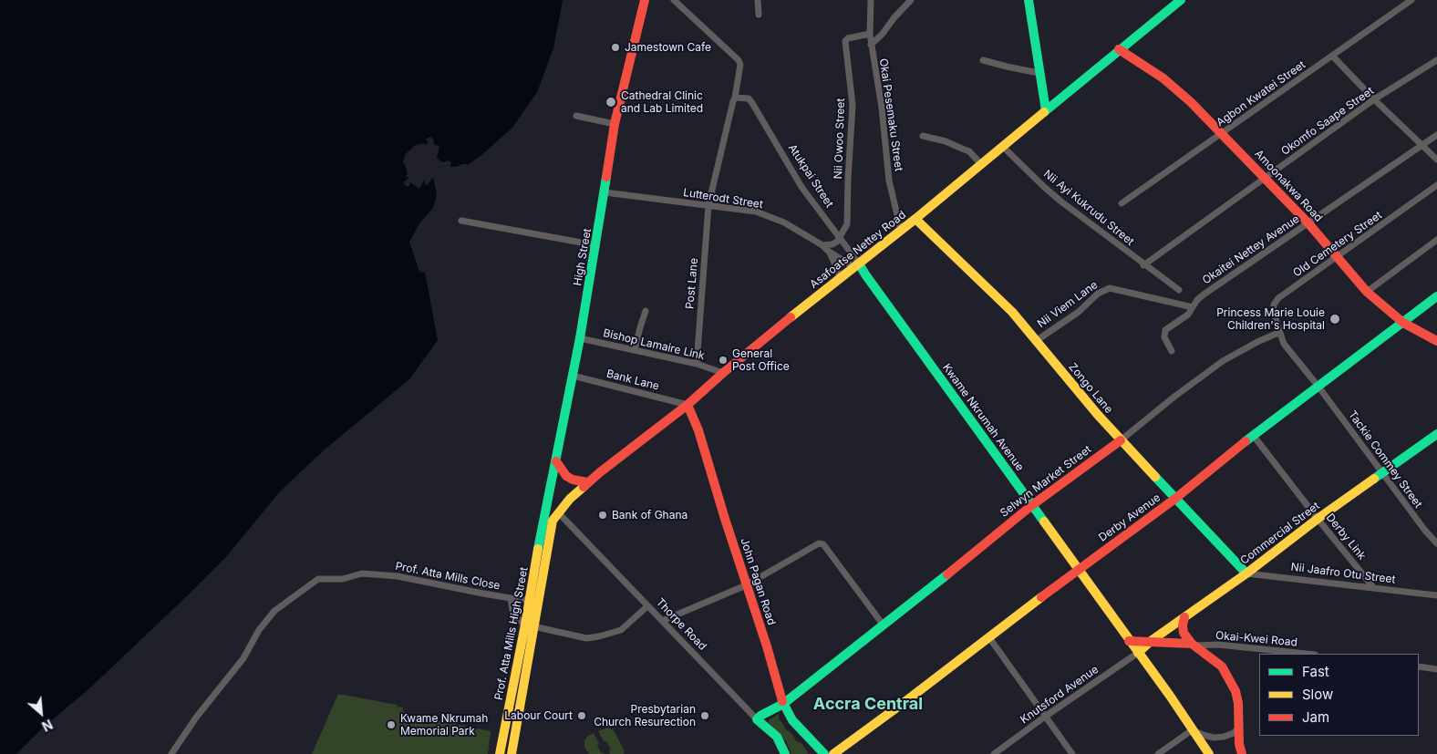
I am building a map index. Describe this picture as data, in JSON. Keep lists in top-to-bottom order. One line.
{"streets":{"main road":["Amoonakwa Road","Asafoatse Nettey Road","High Street","Zongo Lane","Kwame Nkrumah Avenue","Selwyn Market Street","Derby Avenue","Commercial Street","John Pagan Road","Thorpe Road","Prof. Atta Mills High Street"],"street":["Agbon Kwatei Street","Okai Pesemaku Street","Okomfo Saape Street","Nii Owoo Street","Atukpai Street","Lutterodt Street","Nii Ayi Kukrudu Street","Old Cemetery Street","Okaitei Nettey Avenue","Post Lane","Nii Viem Lane","Bishop Lamaire Link","Bank Lane","Tackie Commey Street","Derby Link","Nii Jaafro Otu Street","Prof. Atta Mills Close","Okai-Kwei Road","Knutsford Avenue"]},"crossings":[["Agbon Kwatei Street","Amoonakwa Road"],["Okai Pesemaku Street","Nii Owoo Street"],["Okai Pesemaku Street","Asafoatse Nettey Road"],["Okomfo Saape Street","Amoonakwa Road"],["Okomfo Saape Street","Nii Ayi Kukrudu Street"],["Nii Owoo Street","Atukpai Street"],["Atukpai Street","Asafoatse Nettey Road"],["Atukpai Street","Post Lane"],["Atukpai Street","Kwame Nkrumah Avenue"],["Amoonakwa Road","Old Cemetery Street"],["Amoonakwa Road","Asafoatse Nettey Road"],["Amoonakwa Road","Okaitei Nettey Avenue"],["Amoonakwa Road","Derby Avenue"],["Lutterodt Street","High Street"],["Lutterodt Street","Post Lane"],["Nii Ayi Kukrudu Street","Asafoatse Nettey Road"],["Old Cemetery Street","Selwyn Market Street"],["Asafoatse Nettey Road","High Street"],["Asafoatse Nettey Road","Bishop Lamaire Link"],["Asafoatse Nettey Road","Bank Lane"],["Asafoatse Nettey Road","Zongo Lane"],["Asafoatse Nettey Road","Kwame Nkrumah Avenue"],["Asafoatse Nettey Road","John Pagan Road"],["Asafoatse Nettey Road","Thorpe Road"],["Asafoatse Nettey Road","Prof. Atta Mills High Street"],["Okaitei Nettey Avenue","Nii Viem Lane"],["High Street","Bishop Lamaire Link"],["High Street","Bank Lane"],["High Street","Thorpe Road"],["High Street","Prof. Atta Mills High Street"],["Post Lane","Bishop Lamaire Link"],["Nii Viem Lane","Zongo Lane"],["Bank Lane","John Pagan Road"],["Zongo Lane","Selwyn Market Street"],["Zongo Lane","Derby Avenue"],["Zongo Lane","Commercial Street"],["Zongo Lane","Nii Jaafro Otu Street"],["Kwame Nkrumah Avenue","Selwyn Market Street"],["Kwame Nkrumah Avenue","Derby Avenue"],["Kwame Nkrumah Avenue","Commercial Street"],["Kwame Nkrumah Avenue","Knutsford Avenue"],["Tackie Commey Street","Derby Avenue"],["Tackie Commey Street","Commercial Street"],["Selwyn Market Street","John Pagan Road"],["Selwyn Market Street","Thorpe Road"],["Derby Avenue","Derby Link"],["Commercial Street","Derby Link"],["Commercial Street","Nii Jaafro Otu Street"],["Commercial Street","Knutsford Avenue"],["Derby Link","Nii Jaafro Otu Street"],["Prof. Atta Mills Close","Prof. Atta Mills High Street"],["Thorpe Road","Prof. Atta Mills High Street"]],"districts":["Accra Central"],"places":["Jamestown Cafe","Cathedral Clinic and Lab Limited","Princess Marie Louie Children's Hospital","General Post Office","Bank of Ghana","Labour Court","Presbytarian Church Resurection","Kwame Nkrumah Memorial Park"],"legend":["Fast","Slow","Jam"],"north":"bottom right"}
